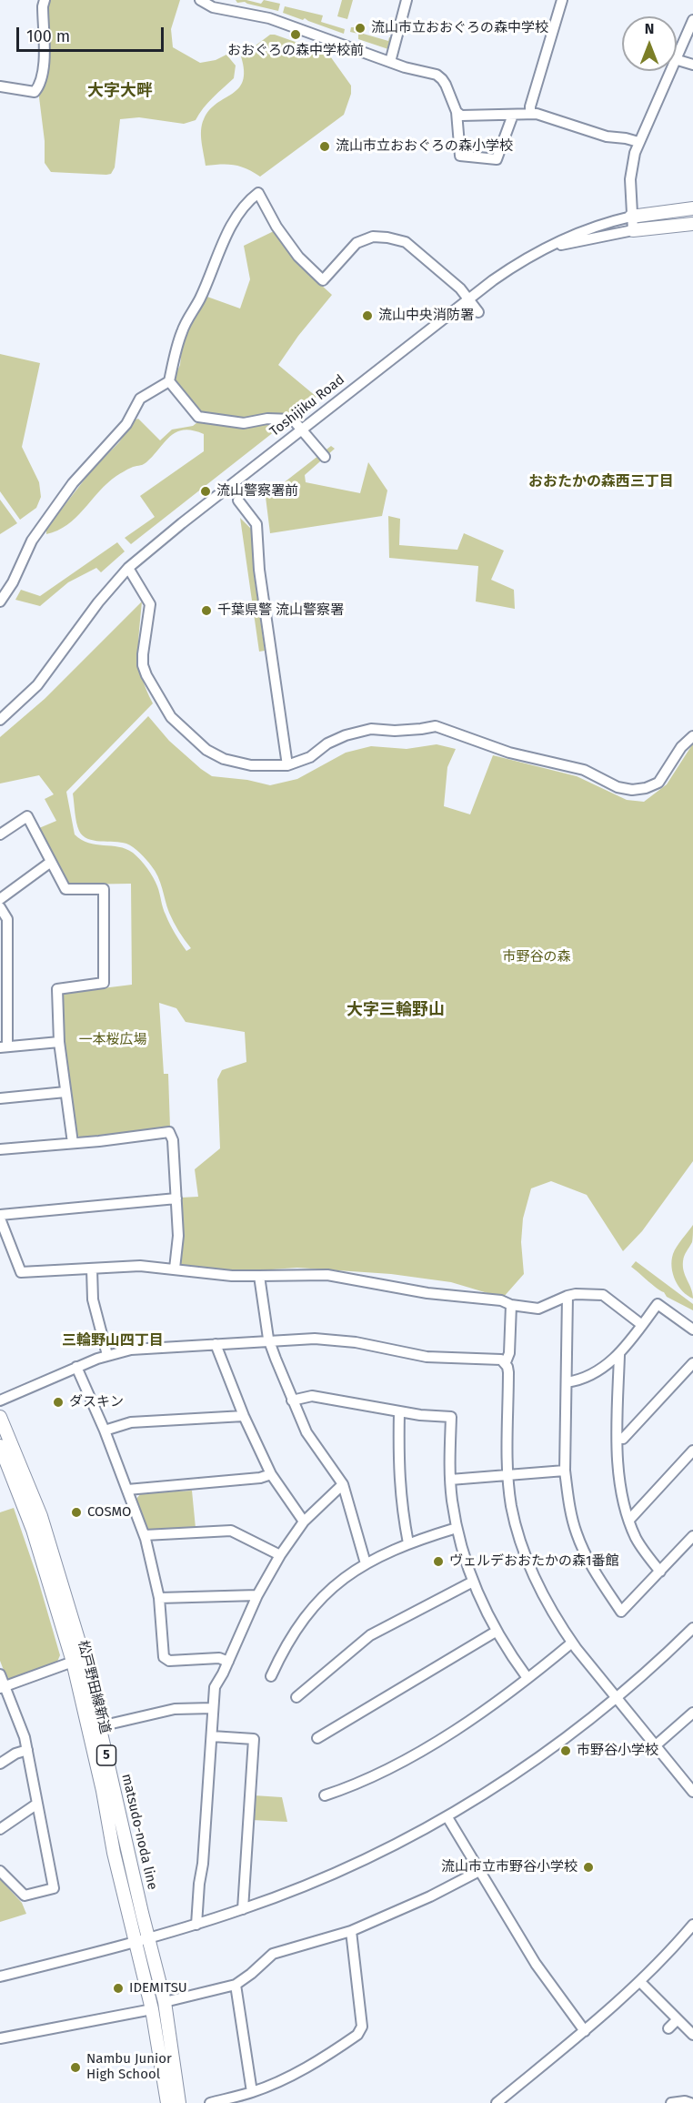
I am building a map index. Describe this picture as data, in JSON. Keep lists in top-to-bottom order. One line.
{"streets":{"main road":["Toshijiku Road","松戸野田線新道","5","matsudo-noda line"]},"crossings":[["松戸野田線新道","matsudo-noda line"]],"districts":["大字大畔","おおたかの森西三丁目","大字三輪野山","三輪野山四丁目"],"parks":["市野谷の森","一本桜広場"],"places":["流山市立おおぐろの森中学校","おおぐろの森中学校前","流山市立おおぐろの森小学校","流山中央消防署","流山警察署前","千葉県警 流山警察署","ダスキン","COSMO","ヴェルデおおたかの森1番館","市野谷小学校","流山市立市野谷小学校","IDEMITSU","Nambu Junior High School"],"scale_bar":"100 m","north":"top"}
